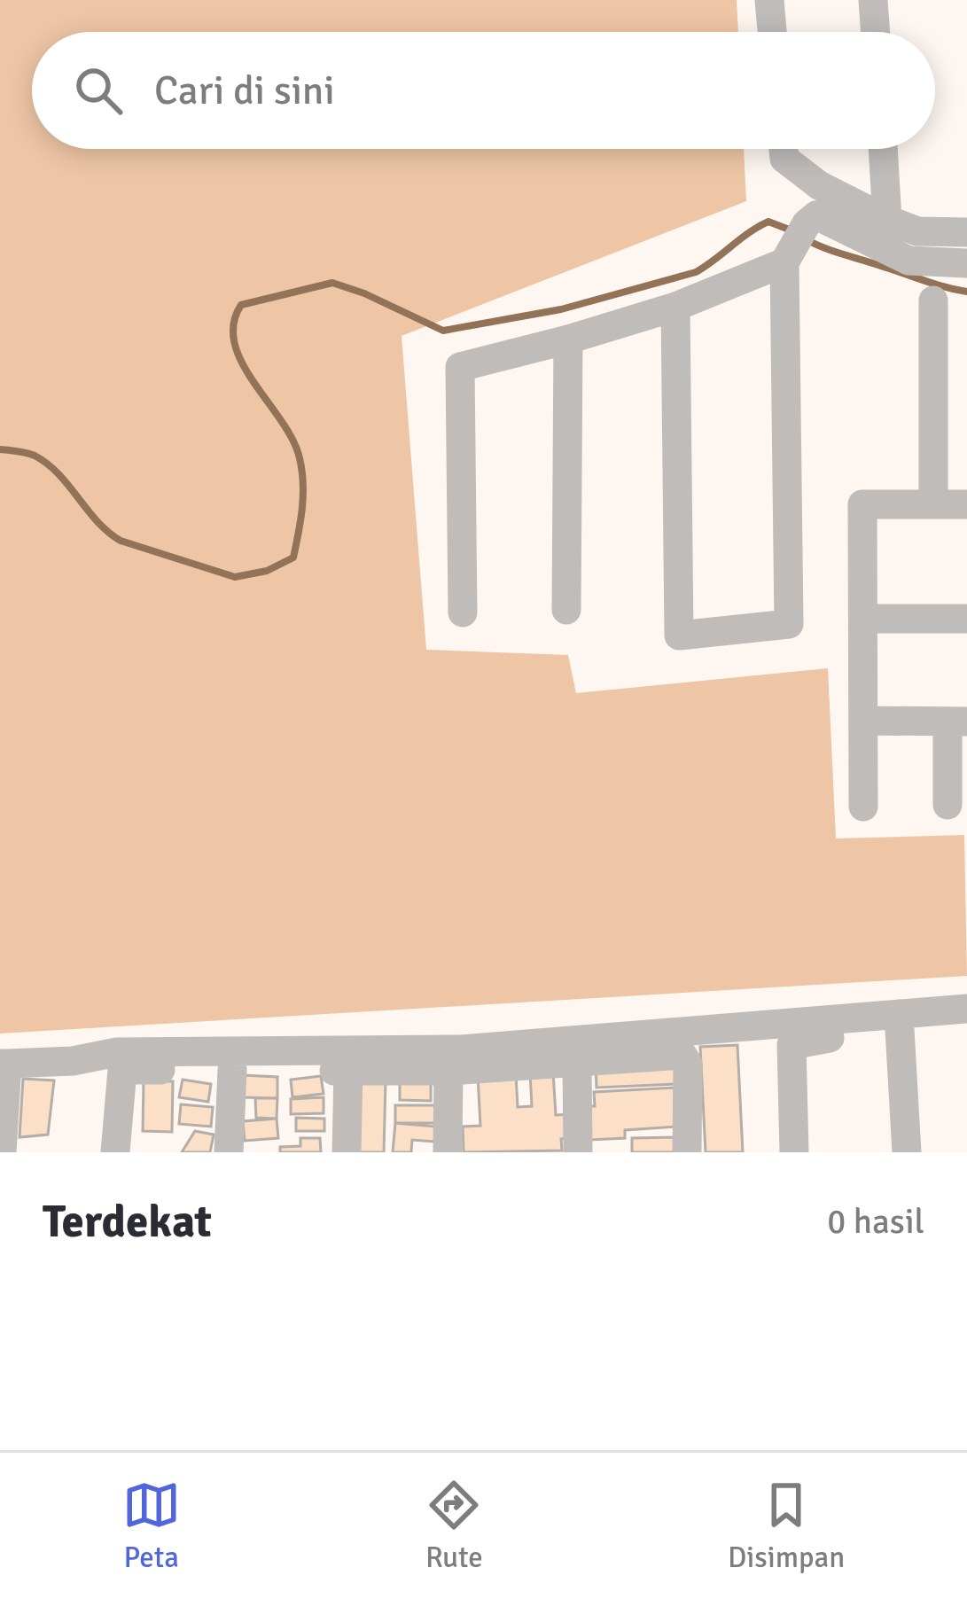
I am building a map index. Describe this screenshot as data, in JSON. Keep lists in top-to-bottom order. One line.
{"page":{"search":"Cari di sini","heading":["Terdekat","0 hasil"],"nav":["Peta","Rute","Disimpan"]}}
